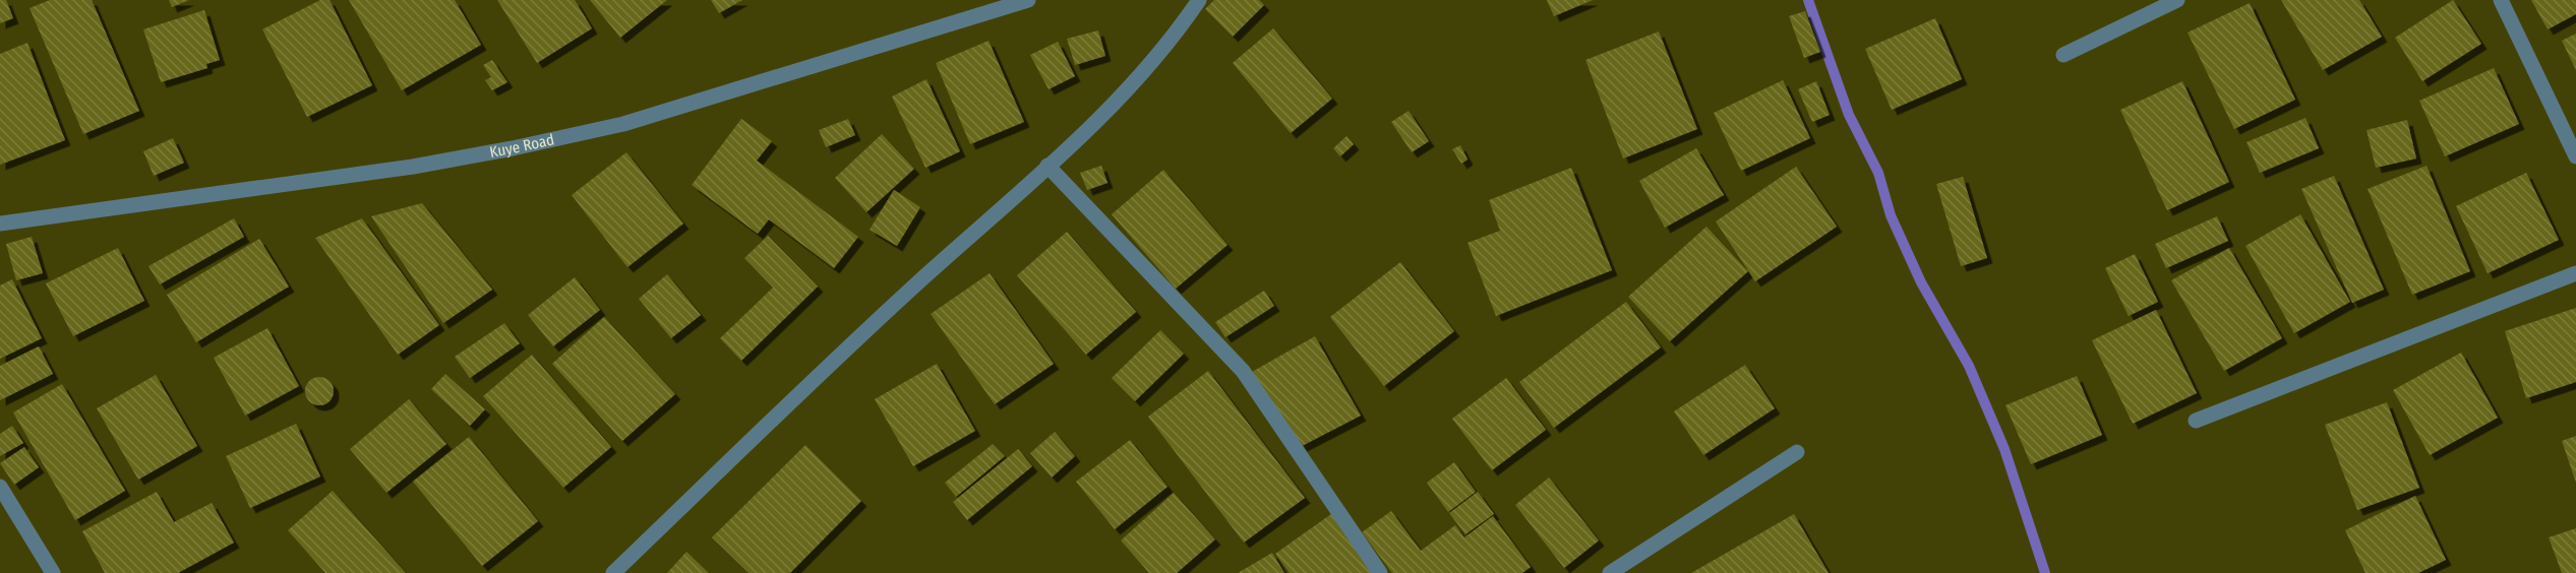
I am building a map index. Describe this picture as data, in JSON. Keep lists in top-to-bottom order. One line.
{"streets":{"street":["Kuye Road"]}}
